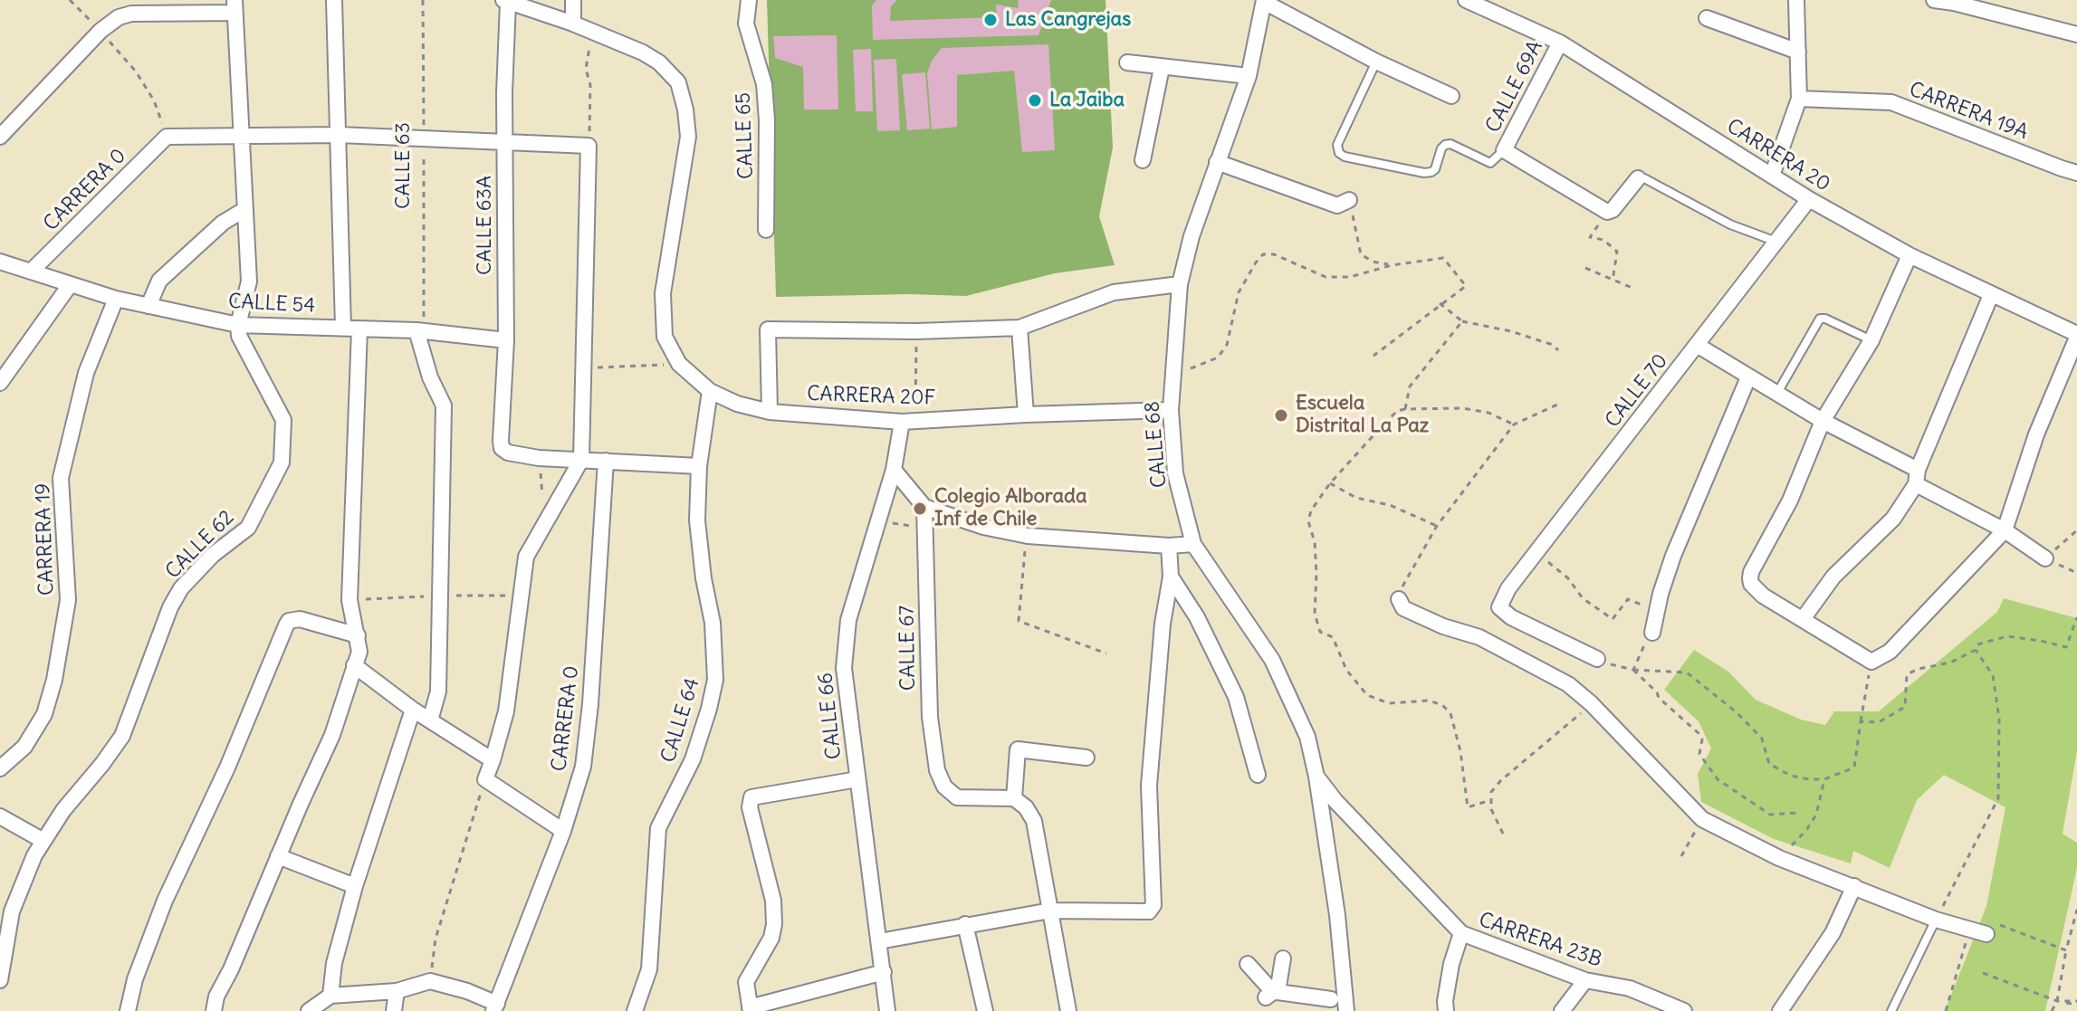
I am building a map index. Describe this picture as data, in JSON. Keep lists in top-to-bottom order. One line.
{"streets":{"street":["CALLE 69A","CARRERA 19A","CALLE 65","CARRERA 20","CARRERA 0","CALLE 63A","CALLE 54","CALLE 70","CARRERA 20F","CALLE 68","CARRERA 19","CALLE 62","CALLE 67","CALLE 66","CALLE 64","CARRERA 23B"],"path":["CALLE 63"]},"crossings":[["CALLE 69A","CARRERA 20"],["CARRERA 20","CALLE 70"],["CALLE 63","CALLE 54"],["CARRERA 0","CALLE 54"],["CALLE 63A","CALLE 54"],["CALLE 54","CARRERA 19"],["CALLE 54","CALLE 62"],["CARRERA 20F","CALLE 68"],["CARRERA 20F","CALLE 66"],["CARRERA 20F","CALLE 64"],["CALLE 68","CARRERA 23B"]],"places":["Las Cangrejas","La Jaiba","Escuela Distrital La Paz","Colegio Alborada Inf de Chile"]}
